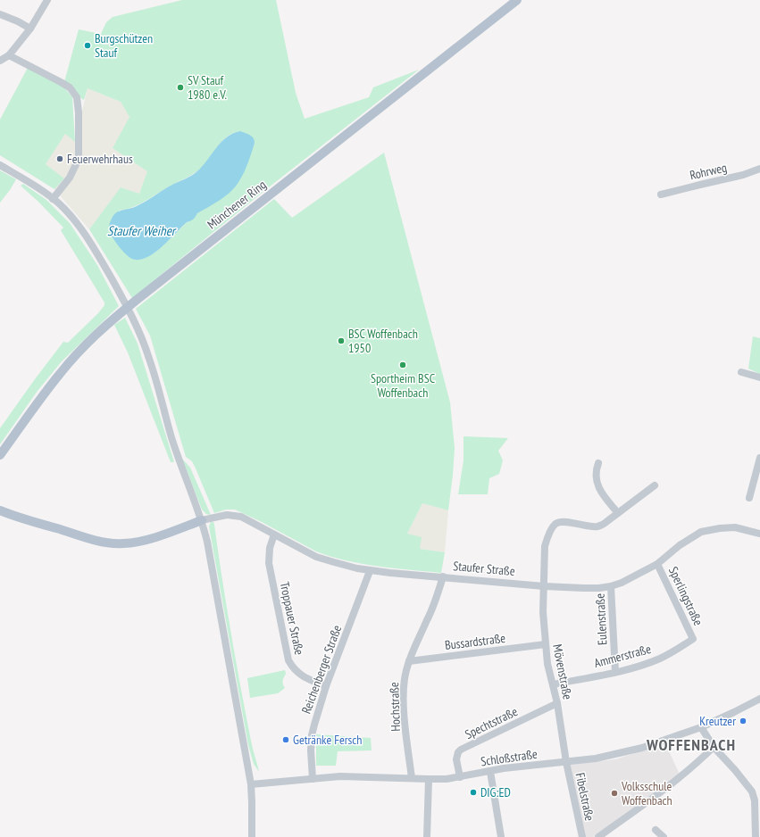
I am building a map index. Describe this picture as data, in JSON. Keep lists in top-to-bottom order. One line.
{"streets":{"main road":["Münchener Ring"],"street":["Rohrweg","Staufer Straße","Sperlingstraße","Troppauer Straße","Eulenstraße","Bussardstraße","Ammerstraße","Reichenberger Straße","Mövenstraße","Hochstraße","Spechtstraße","Schloßstraße","Fibelstraße"]},"crossings":[["Staufer Straße","Sperlingstraße"],["Staufer Straße","Troppauer Straße"],["Staufer Straße","Eulenstraße"],["Staufer Straße","Reichenberger Straße"],["Staufer Straße","Mövenstraße"],["Staufer Straße","Hochstraße"],["Sperlingstraße","Ammerstraße"],["Troppauer Straße","Reichenberger Straße"],["Eulenstraße","Ammerstraße"],["Bussardstraße","Mövenstraße"],["Bussardstraße","Hochstraße"],["Ammerstraße","Mövenstraße"],["Reichenberger Straße","Schloßstraße"],["Mövenstraße","Spechtstraße"],["Mövenstraße","Schloßstraße"],["Mövenstraße","Fibelstraße"],["Hochstraße","Schloßstraße"],["Spechtstraße","Schloßstraße"],["Schloßstraße","Fibelstraße"]],"districts":["WOFFENBACH"],"water":["Staufer Weiher"],"places":["Burgschützen Stauf","SV Stauf 1980 e.V.","Feuerwehrhaus","BSC Woffenbach 1950","Sportheim BSC Woffenbach","Kreutzer","Getränke Fersch","DIG:ED","Volksschule Woffenbach"]}
